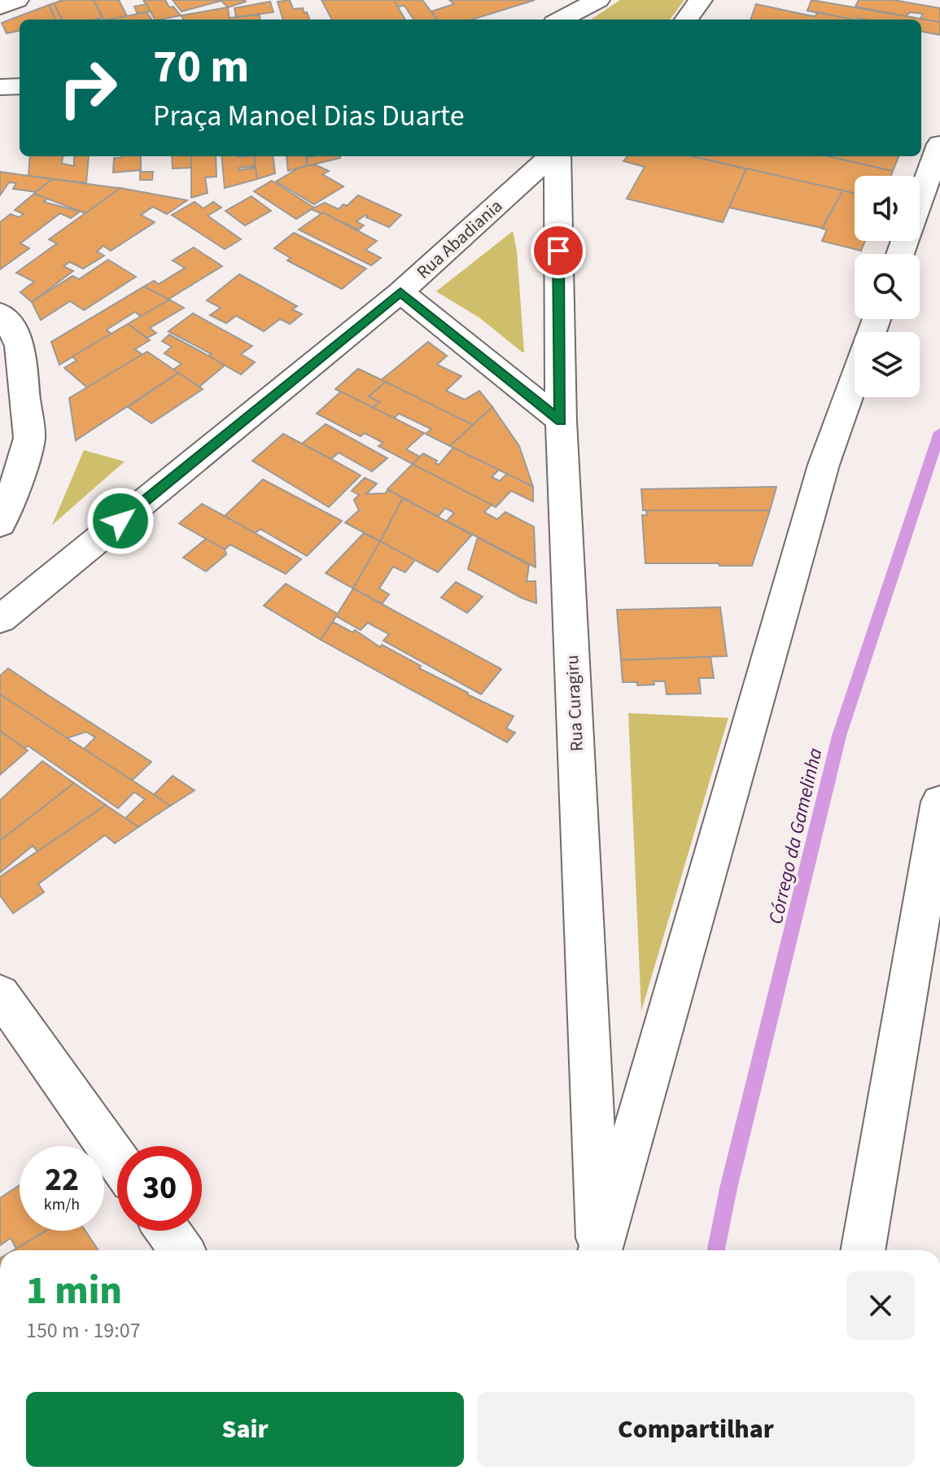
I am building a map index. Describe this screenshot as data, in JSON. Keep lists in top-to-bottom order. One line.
{"streets":{"street":["Rua Abadiania","Rua Curagiru"]},"water":["Córrego da Gamelinha"],"page":{"turn":["70 m","Praça Manoel Dias Duarte"],"speed":"22 km/h","limit":"30","heading":["1 min","150 m · 19:07"],"buttons":["Sair","Compartilhar"]}}
